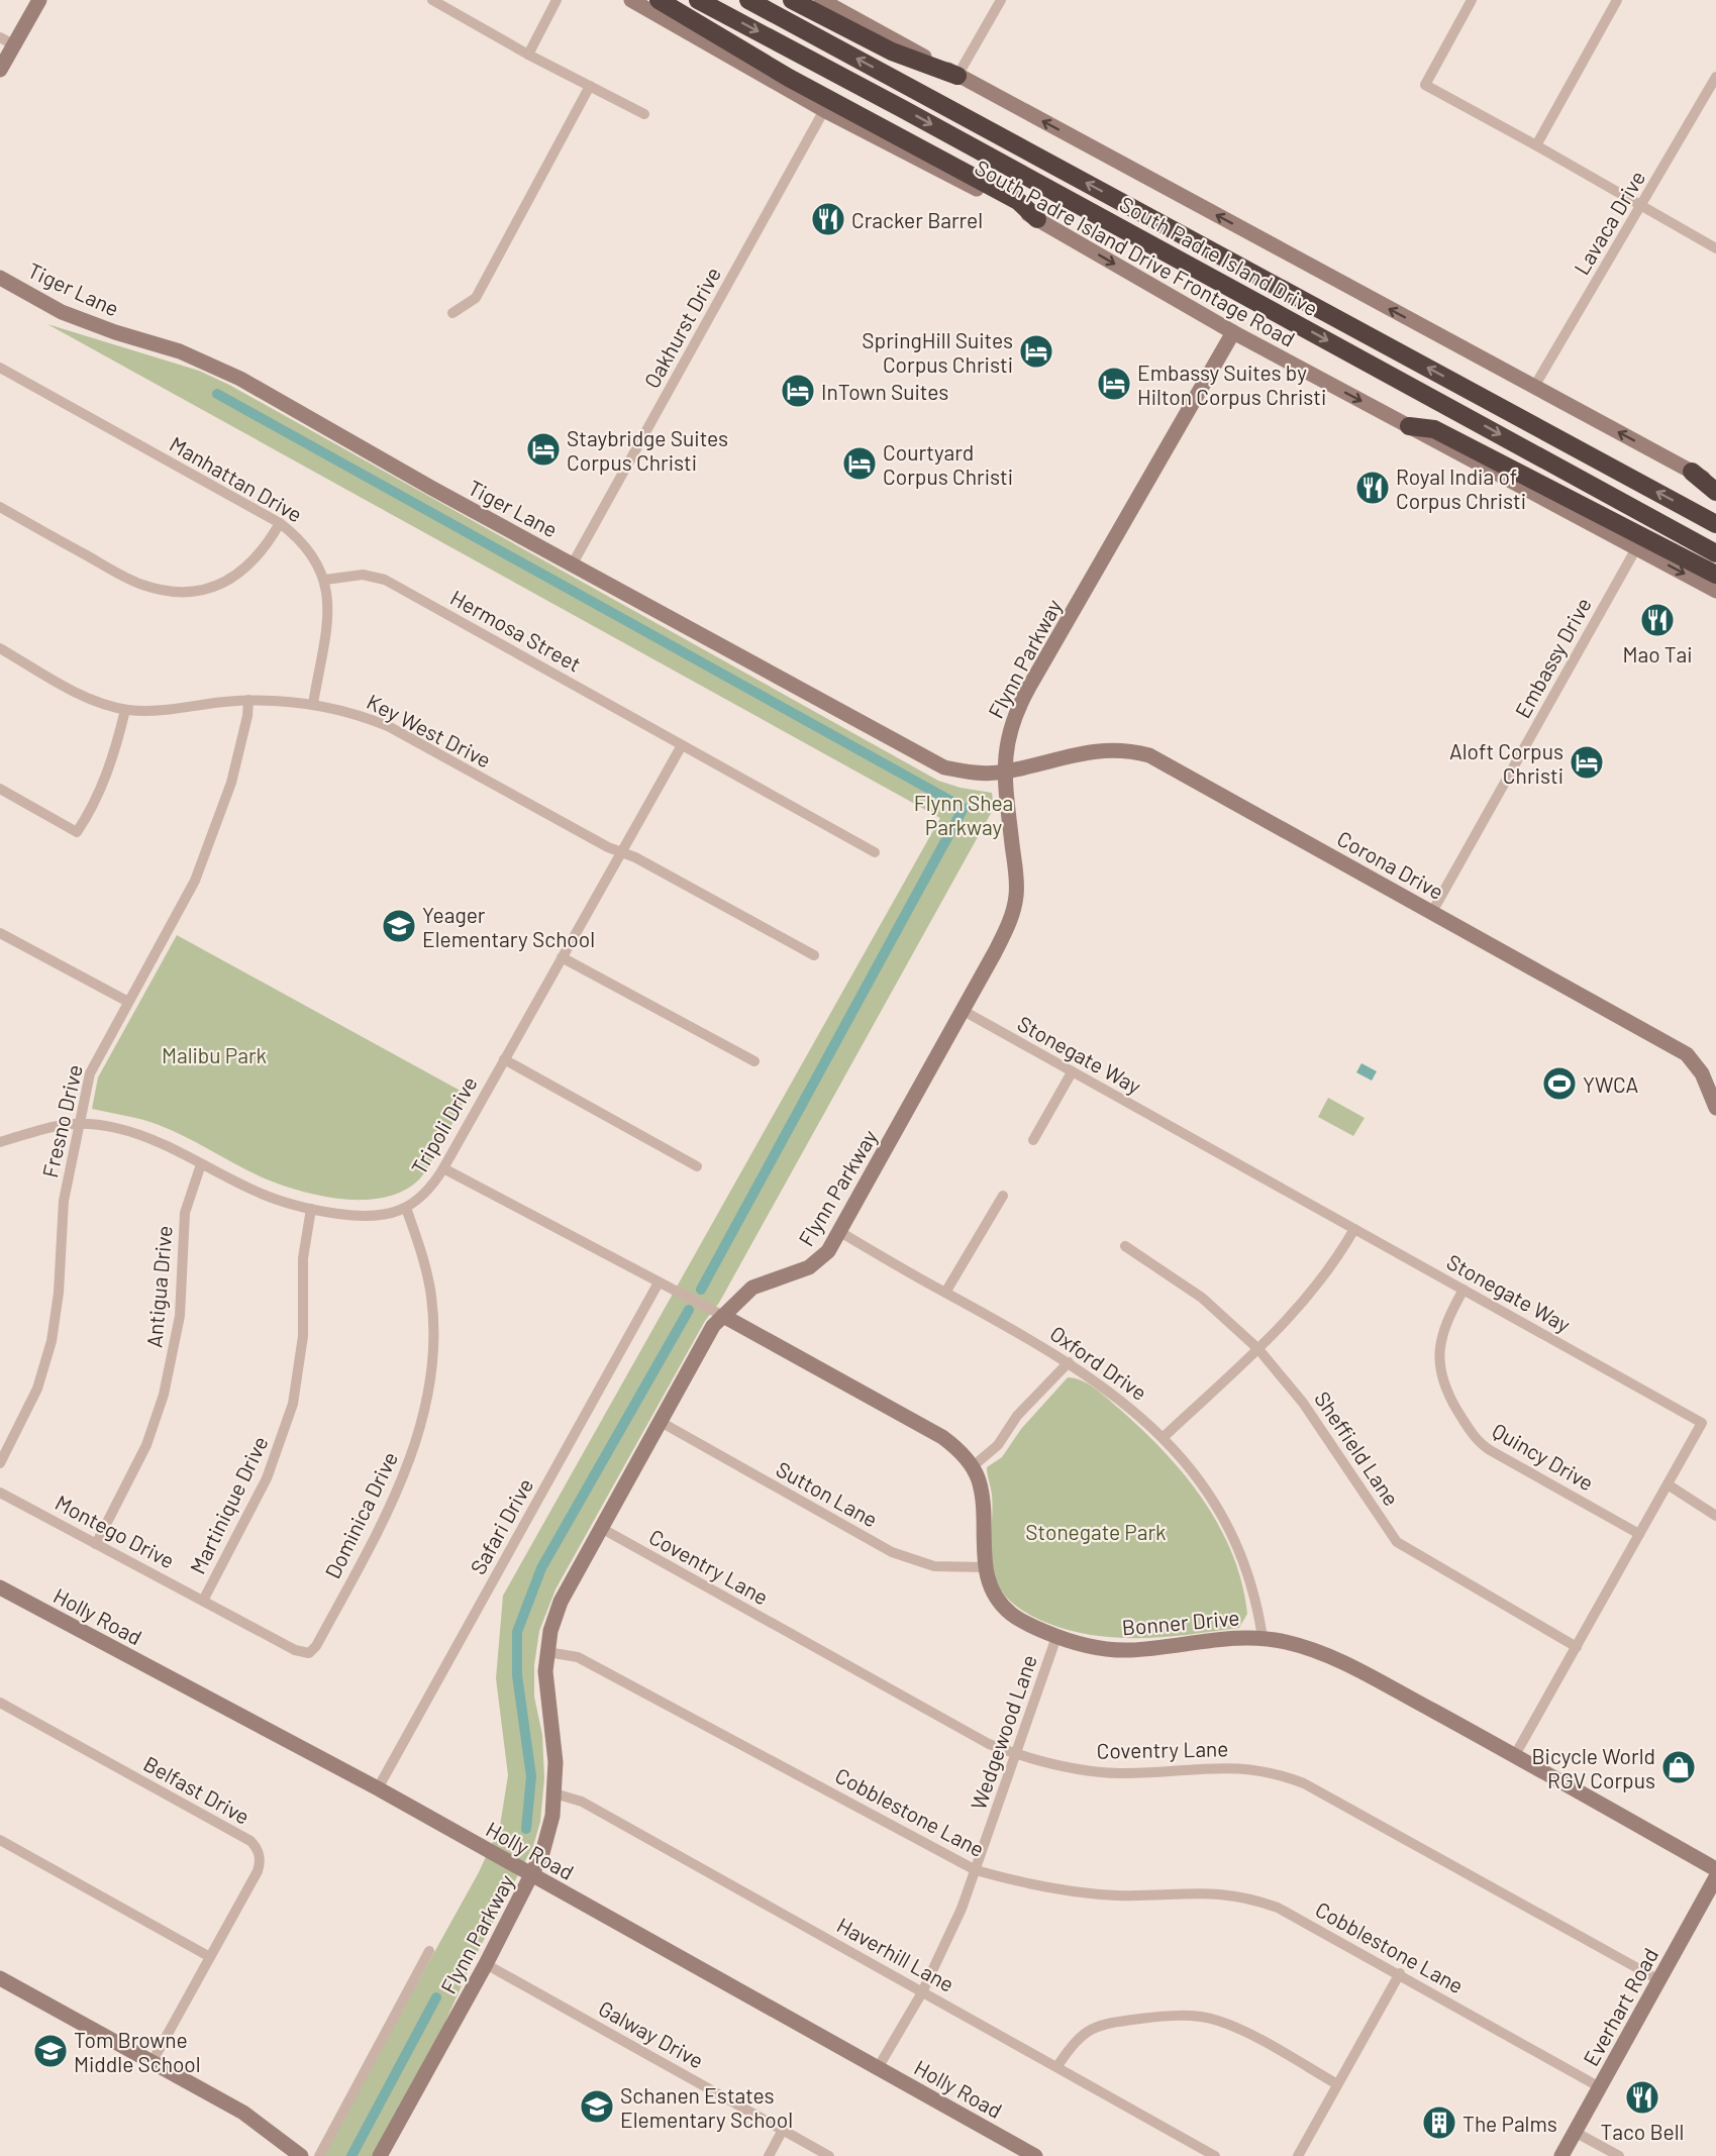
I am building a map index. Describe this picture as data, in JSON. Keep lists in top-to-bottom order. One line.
{"streets":{"highway":["South Padre Island Drive"],"street":["Lavaca Drive","South Padre Island Drive Frontage Road","Tiger Lane","Oakhurst Drive","Manhattan Drive","Hermosa Street","Embassy Drive","Flynn Parkway","Key West Drive","Corona Drive","Stonegate Way","Fresno Drive","Tripoli Drive","Antigua Drive","Oxford Drive","Sheffield Lane","Quincy Drive","Sutton Lane","Martinique Drive","Dominica Drive","Safari Drive","Montego Drive","Coventry Lane","Holly Road","Bonner Drive","Wedgewood Lane","Belfast Drive","Cobblestone Lane","Haverhill Lane","Everhart Road","Galway Drive"]},"crossings":[["South Padre Island Drive Frontage Road","Oakhurst Drive"],["South Padre Island Drive Frontage Road","Embassy Drive"],["South Padre Island Drive Frontage Road","Flynn Parkway"],["Tiger Lane","Oakhurst Drive"],["Tiger Lane","Flynn Parkway"],["Tiger Lane","Corona Drive"],["Manhattan Drive","Hermosa Street"],["Manhattan Drive","Key West Drive"],["Hermosa Street","Tripoli Drive"],["Embassy Drive","Corona Drive"],["Flynn Parkway","Corona Drive"],["Flynn Parkway","Stonegate Way"],["Flynn Parkway","Oxford Drive"],["Flynn Parkway","Sutton Lane"],["Flynn Parkway","Coventry Lane"],["Flynn Parkway","Holly Road"],["Flynn Parkway","Bonner Drive"],["Flynn Parkway","Cobblestone Lane"],["Flynn Parkway","Haverhill Lane"],["Flynn Parkway","Galway Drive"],["Key West Drive","Fresno Drive"],["Key West Drive","Tripoli Drive"],["Stonegate Way","Sheffield Lane"],["Stonegate Way","Quincy Drive"],["Stonegate Way","Bonner Drive"],["Fresno Drive","Tripoli Drive"],["Tripoli Drive","Antigua Drive"],["Tripoli Drive","Martinique Drive"],["Tripoli Drive","Dominica Drive"],["Antigua Drive","Montego Drive"],["Oxford Drive","Bonner Drive"],["Sutton Lane","Bonner Drive"],["Martinique Drive","Montego Drive"],["Dominica Drive","Montego Drive"],["Safari Drive","Holly Road"],["Coventry Lane","Wedgewood Lane"],["Coventry Lane","Everhart Road"],["Holly Road","Wedgewood Lane"],["Bonner Drive","Wedgewood Lane"],["Wedgewood Lane","Cobblestone Lane"],["Wedgewood Lane","Haverhill Lane"],["Cobblestone Lane","Everhart Road"]],"parks":["Flynn Shea Parkway","Malibu Park","Stonegate Park"],"places":{"restaurant":["Cracker Barrel","Royal India of Corpus Christi","Mao Tai","Taco Bell"],"hotel":["SpringHill Suites Corpus Christi","Embassy Suites by Hilton Corpus Christi","InTown Suites","Staybridge Suites Corpus Christi","Courtyard Corpus Christi","Aloft Corpus Christi"],"school or university":["Yeager Elementary School","Tom Browne Middle School","Schanen Estates Elementary School"],"sports":["YWCA"],"shop":["Bicycle World RGV Corpus"],"building":["The Palms"]}}
